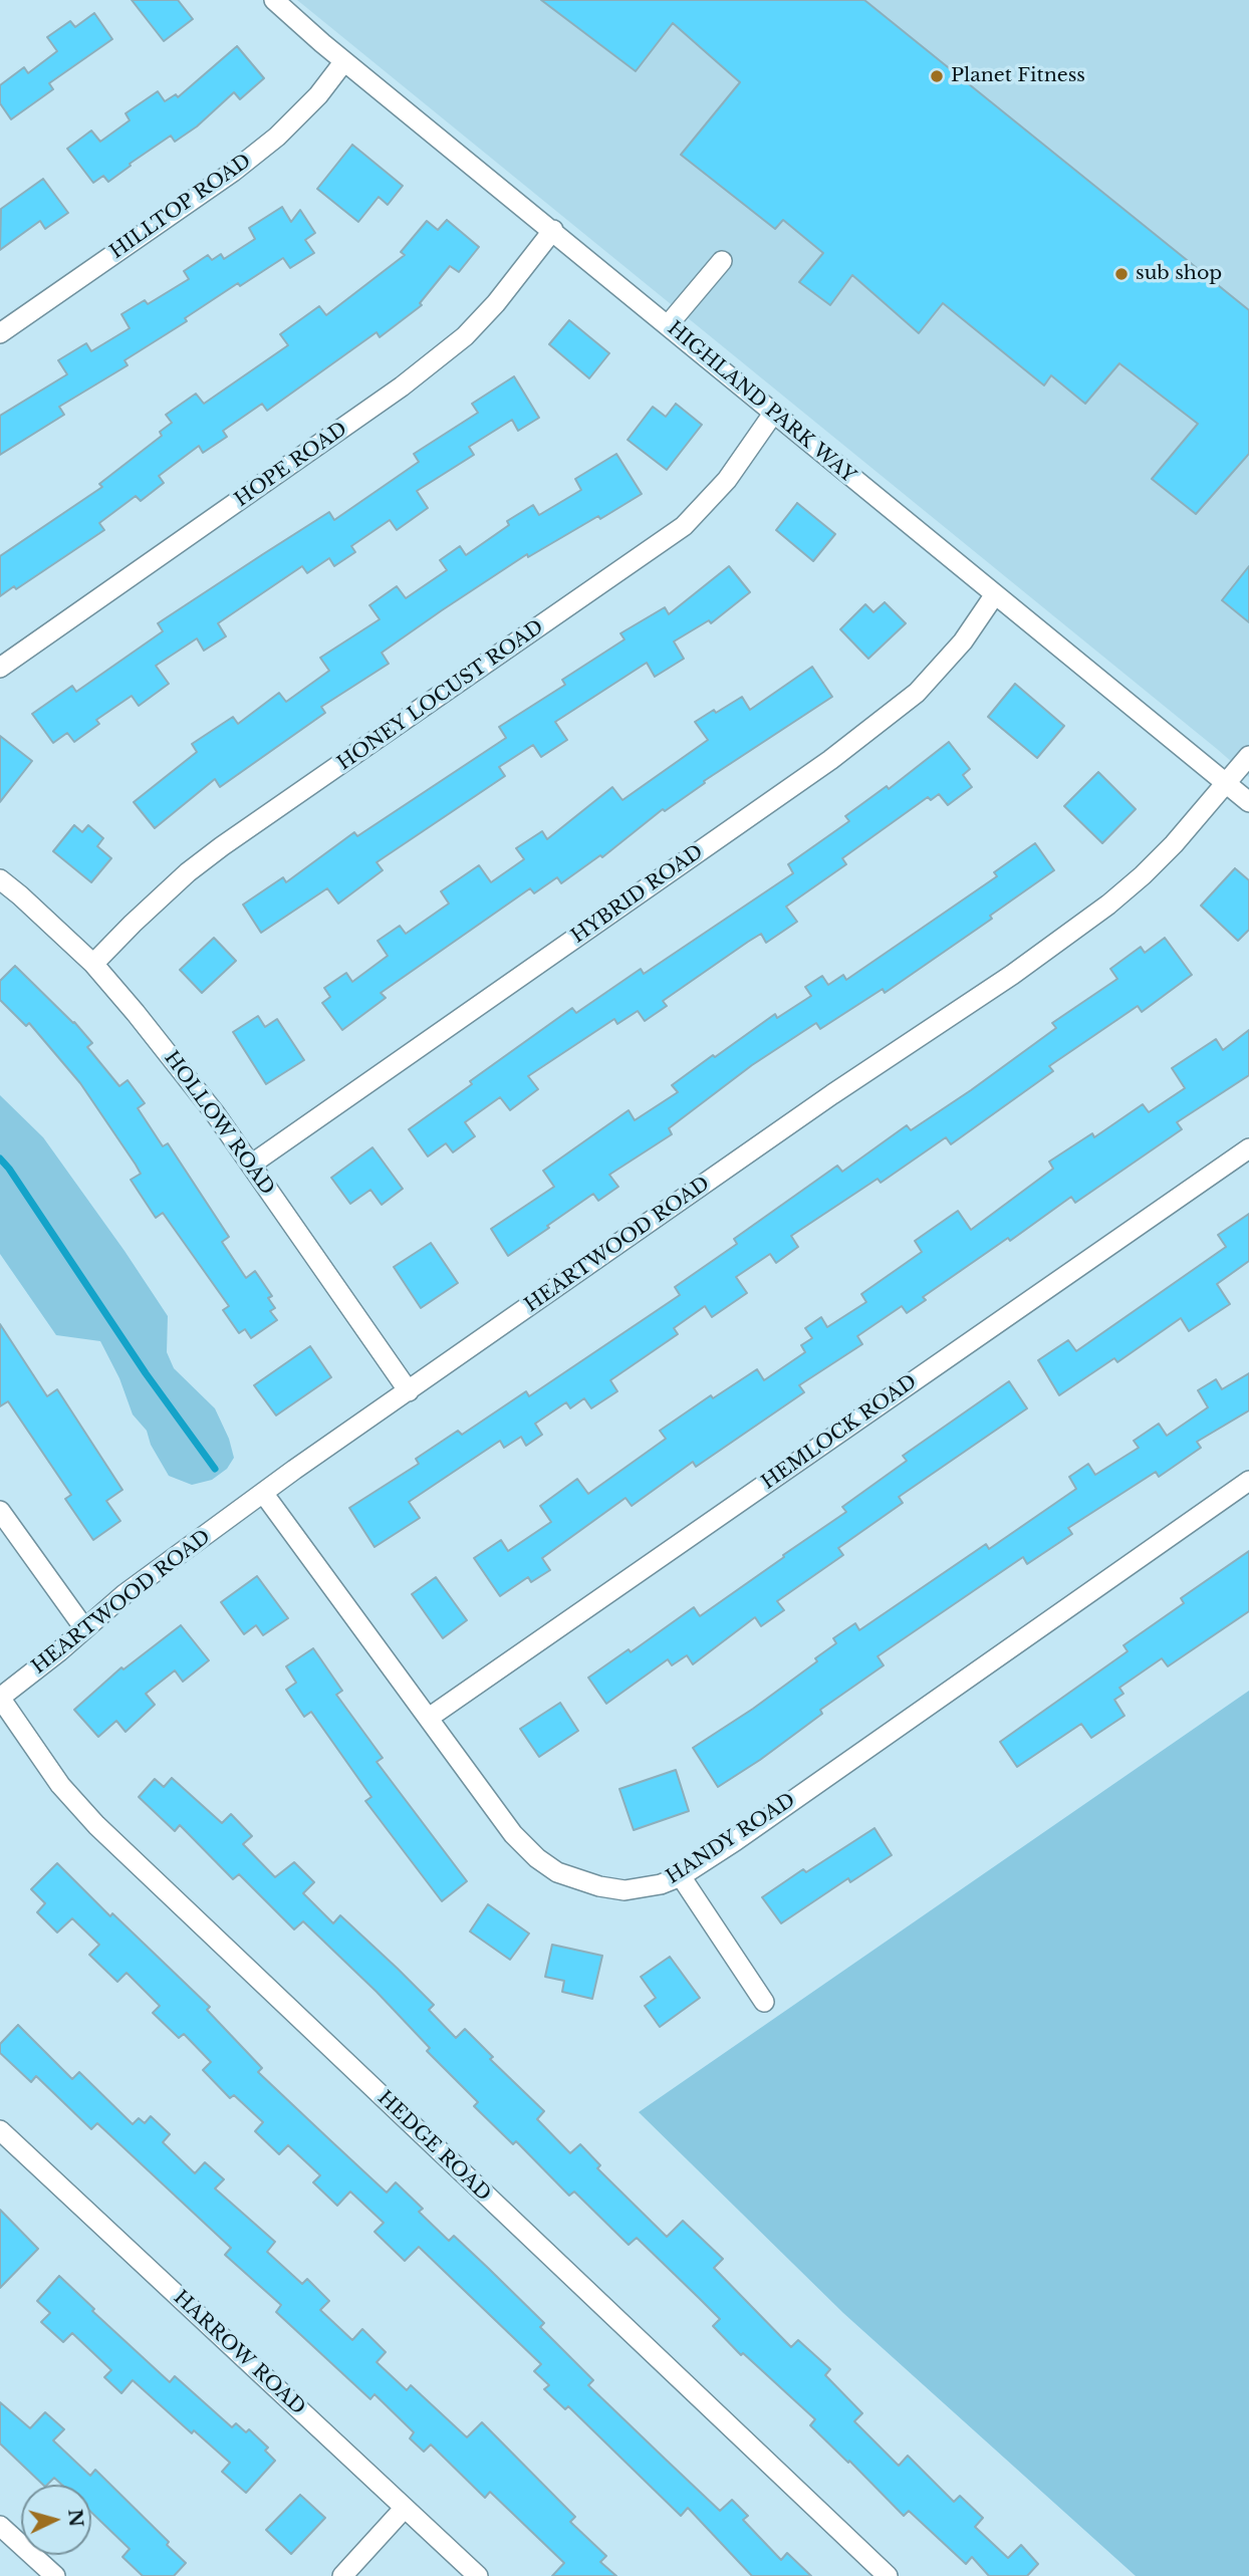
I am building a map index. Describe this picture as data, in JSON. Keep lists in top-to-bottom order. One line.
{"streets":{"street":["HILLTOP ROAD","HIGHLAND PARK WAY","HOPE ROAD","HONEY LOCUST ROAD","HYBRID ROAD","HOLLOW ROAD","HEARTWOOD ROAD","HEMLOCK ROAD","HANDY ROAD","HEDGE ROAD","HARROW ROAD"]},"crossings":[["HILLTOP ROAD","HIGHLAND PARK WAY"],["HIGHLAND PARK WAY","HOPE ROAD"],["HIGHLAND PARK WAY","HONEY LOCUST ROAD"],["HIGHLAND PARK WAY","HYBRID ROAD"],["HIGHLAND PARK WAY","HEARTWOOD ROAD"],["HONEY LOCUST ROAD","HOLLOW ROAD"],["HYBRID ROAD","HOLLOW ROAD"],["HOLLOW ROAD","HEARTWOOD ROAD"],["HEARTWOOD ROAD","HANDY ROAD"],["HEARTWOOD ROAD","HEDGE ROAD"],["HEMLOCK ROAD","HANDY ROAD"]],"places":["Planet Fitness","sub shop"],"north":"right"}
